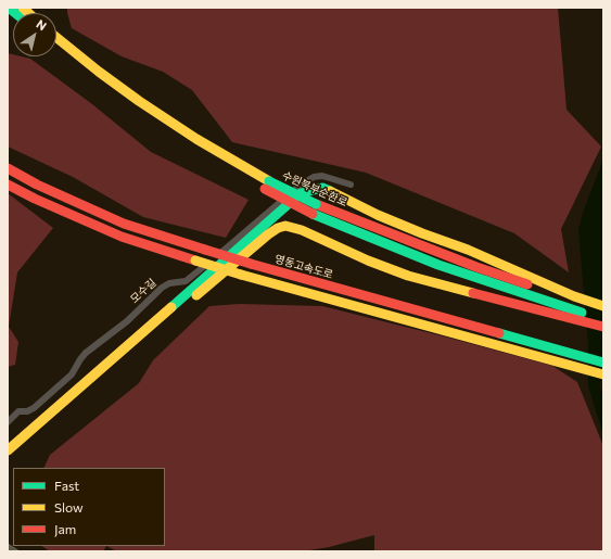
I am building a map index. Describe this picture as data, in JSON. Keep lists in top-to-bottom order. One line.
{"streets":{"highway":["수원북부순환로","영동고속도로"],"street":["모수길"]},"legend":["Fast","Slow","Jam"],"north":"top right"}
